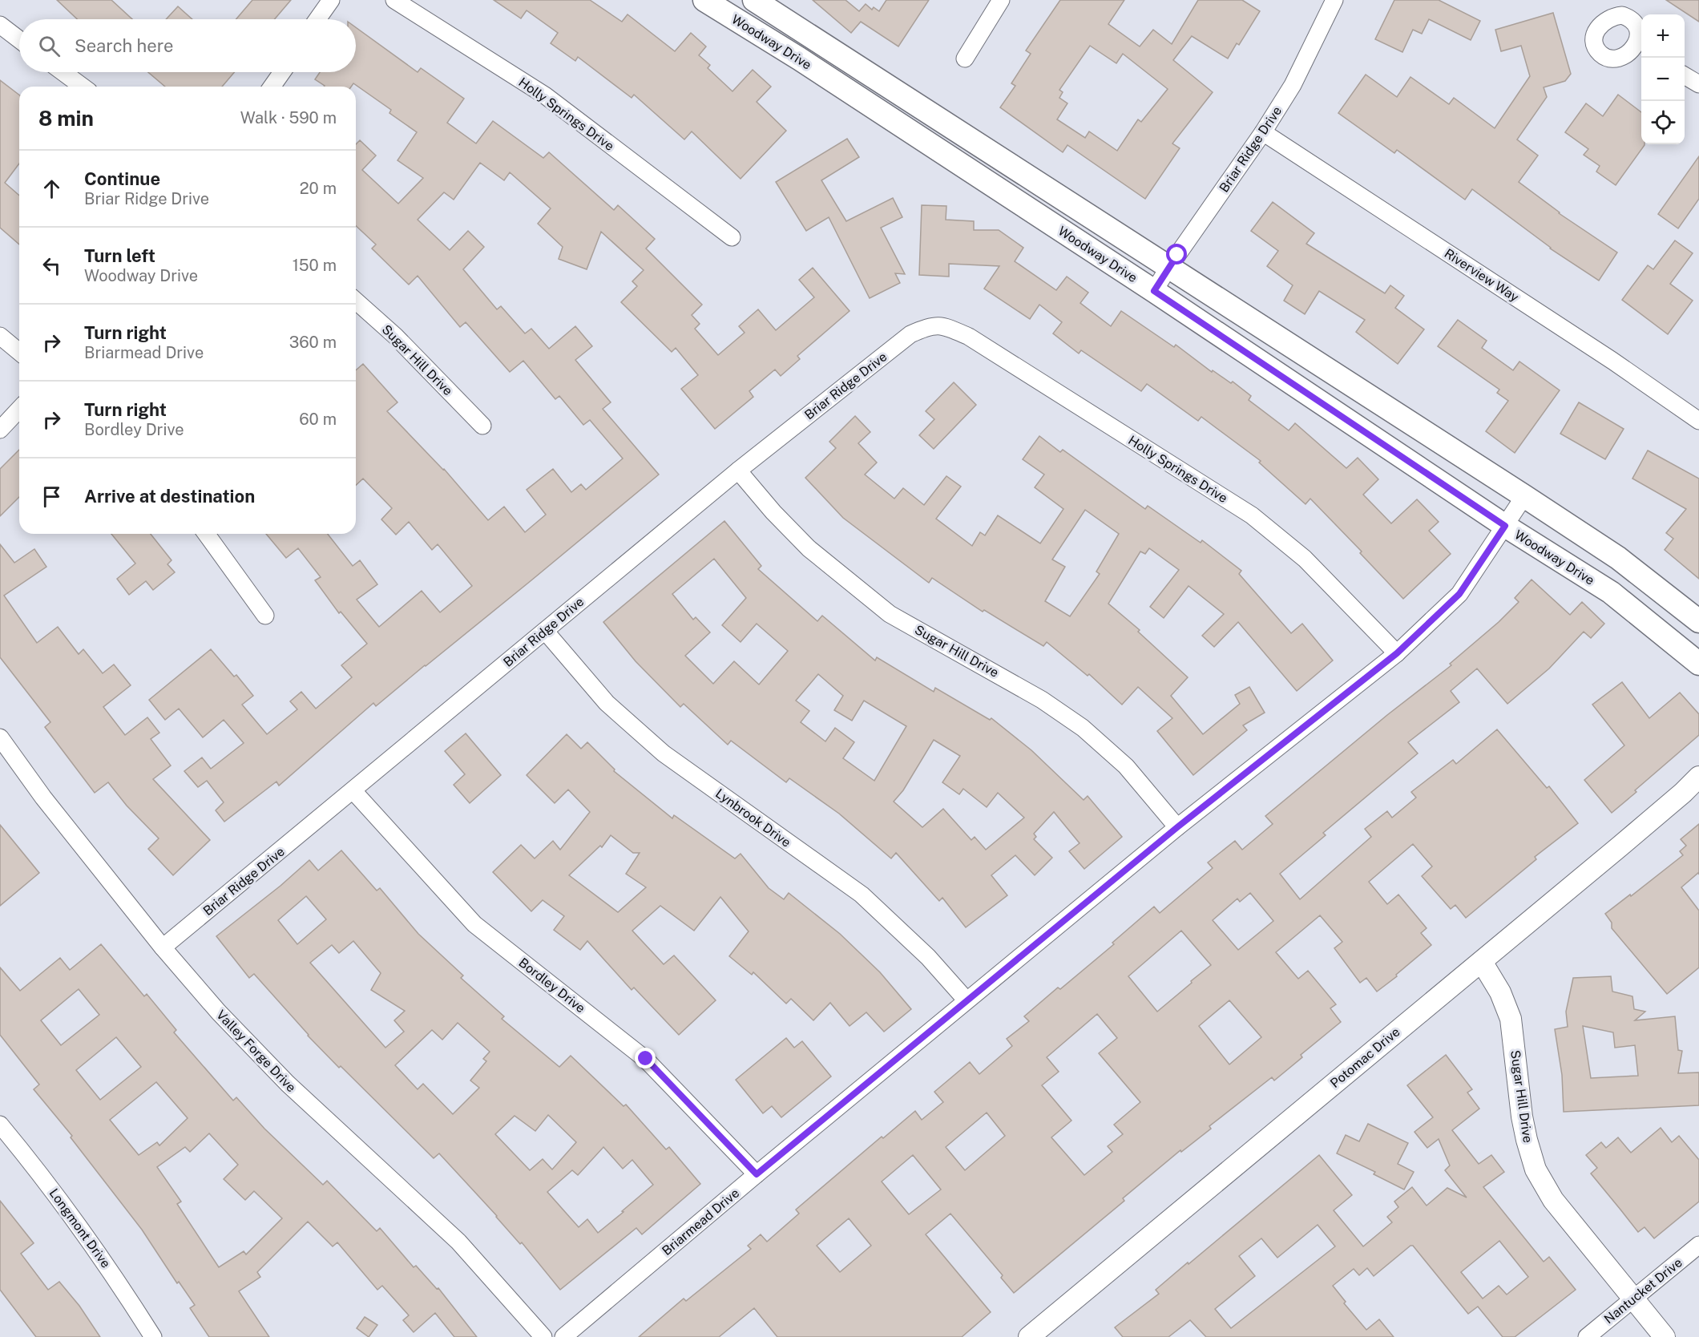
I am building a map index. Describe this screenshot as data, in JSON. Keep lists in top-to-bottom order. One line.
{"streets":{"main road":["Woodway Drive"],"street":["Holly Springs Drive","Briar Ridge Drive","Riverview Way","Sugar Hill Drive","Lynbrook Drive","Bordley Drive","Valley Forge Drive","Potomac Drive","Briarmead Drive","Longmont Drive","Nantucket Drive"]},"crossings":[["Woodway Drive","Briar Ridge Drive"],["Woodway Drive","Briarmead Drive"],["Holly Springs Drive","Briar Ridge Drive"],["Holly Springs Drive","Briarmead Drive"],["Briar Ridge Drive","Riverview Way"],["Briar Ridge Drive","Sugar Hill Drive"],["Briar Ridge Drive","Lynbrook Drive"],["Briar Ridge Drive","Bordley Drive"],["Briar Ridge Drive","Valley Forge Drive"],["Sugar Hill Drive","Potomac Drive"],["Sugar Hill Drive","Briarmead Drive"],["Sugar Hill Drive","Nantucket Drive"],["Lynbrook Drive","Briarmead Drive"],["Bordley Drive","Briarmead Drive"]],"page":{"map_buttons":["+","−"],"search":"Search here","heading":["8 min","Walk · 590 m"],"list":[["Continue","Briar Ridge Drive","20 m"],["Turn left","Woodway Drive","150 m"],["Turn right","Briarmead Drive","360 m"],["Turn right","Bordley Drive","60 m"],"Arrive at destination"]}}
